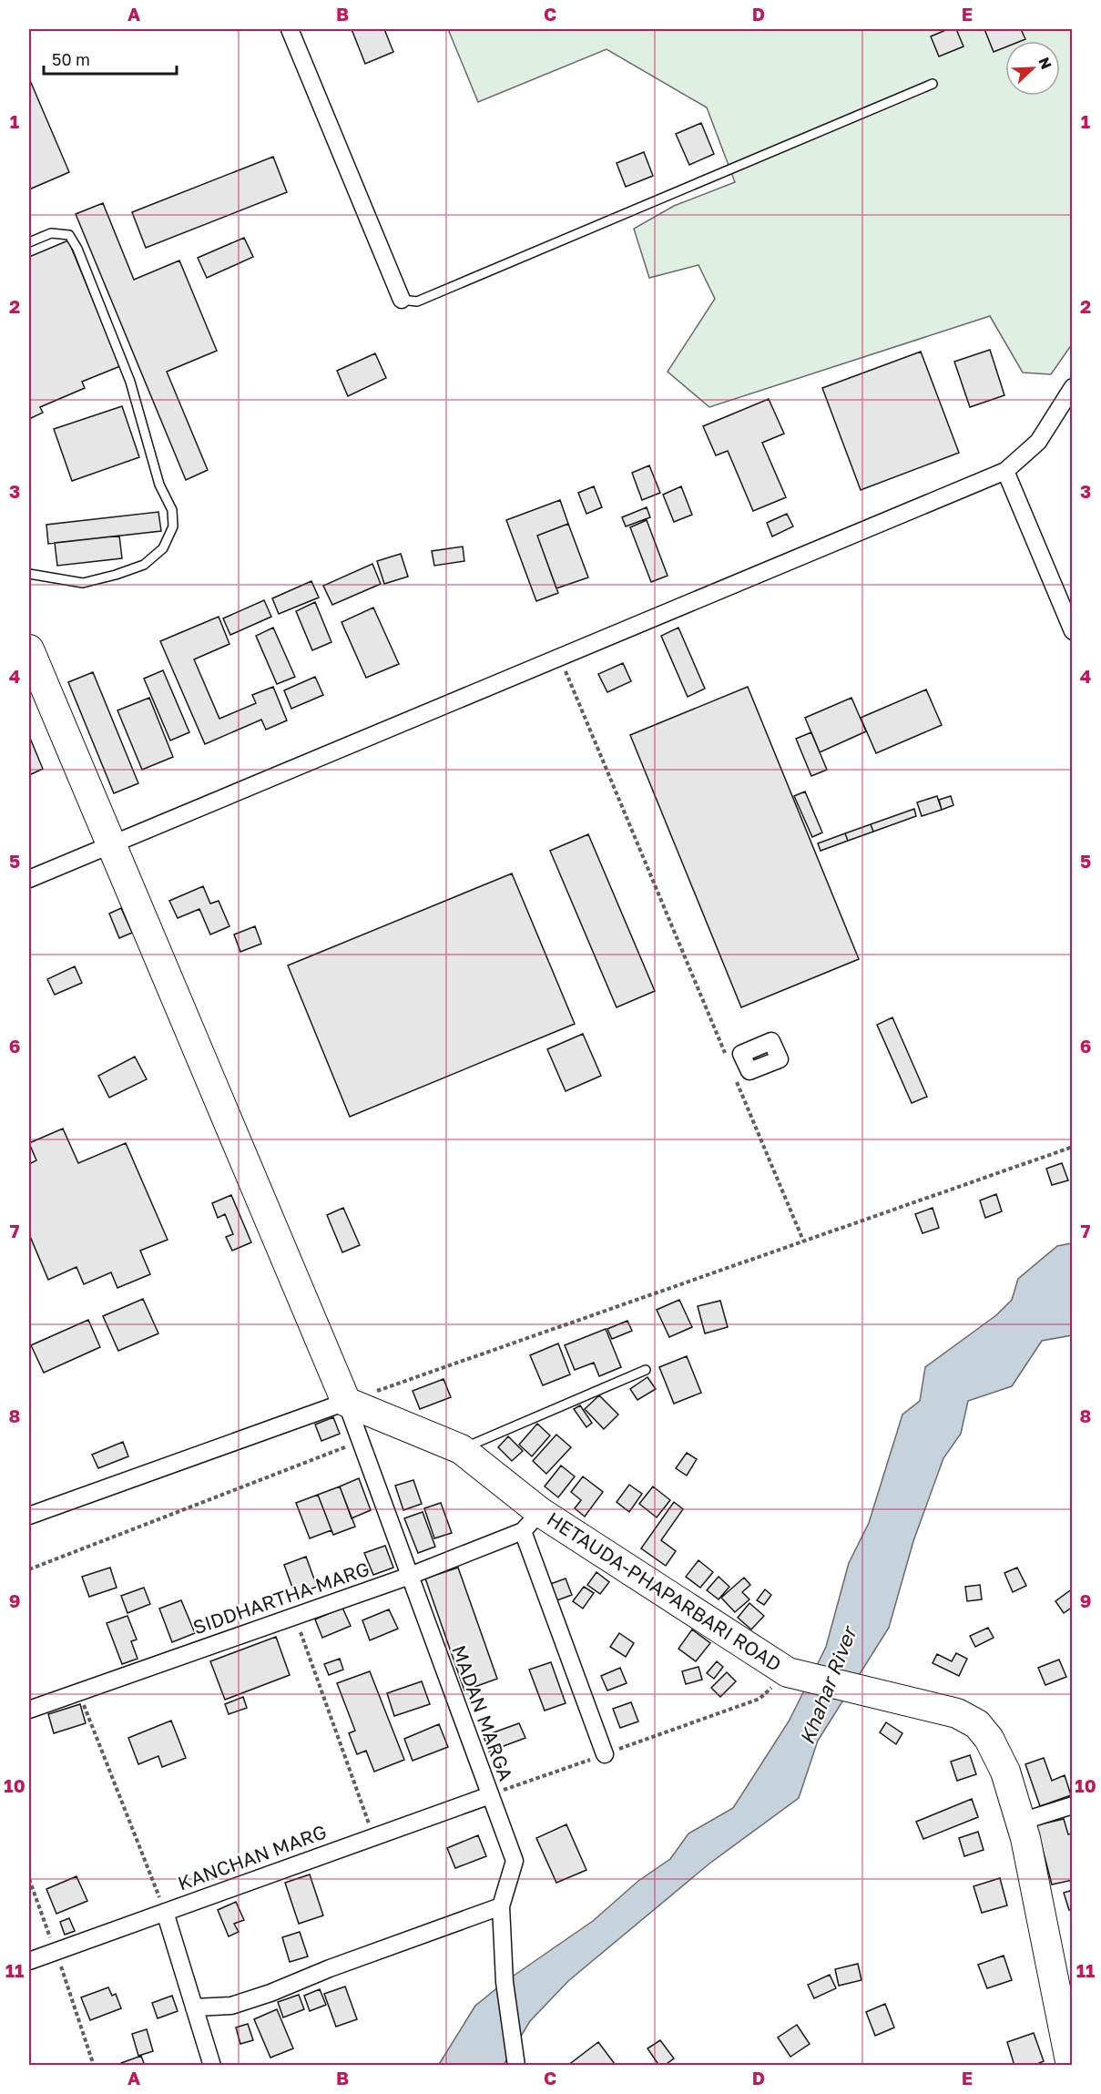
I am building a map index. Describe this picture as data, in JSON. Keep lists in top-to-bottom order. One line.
{"streets":{"highway":["HETAUDA-PHAPARBARI ROAD"],"street":["SIDDHARTHA MARG","MADAN MARGA","KANCHAN MARG"]},"crossings":[["HETAUDA-PHAPARBARI ROAD","SIDDHARTHA MARG"],["HETAUDA-PHAPARBARI ROAD","MADAN MARGA"],["SIDDHARTHA MARG","MADAN MARGA"],["MADAN MARGA","KANCHAN MARG"]],"water":["Khahar River"],"scale_bar":"50 m","north":"top right","grid":{"columns":["A","B","C","D","E"],"rows":["1","2","3","4","5","6","7","8","9","10","11"]}}
